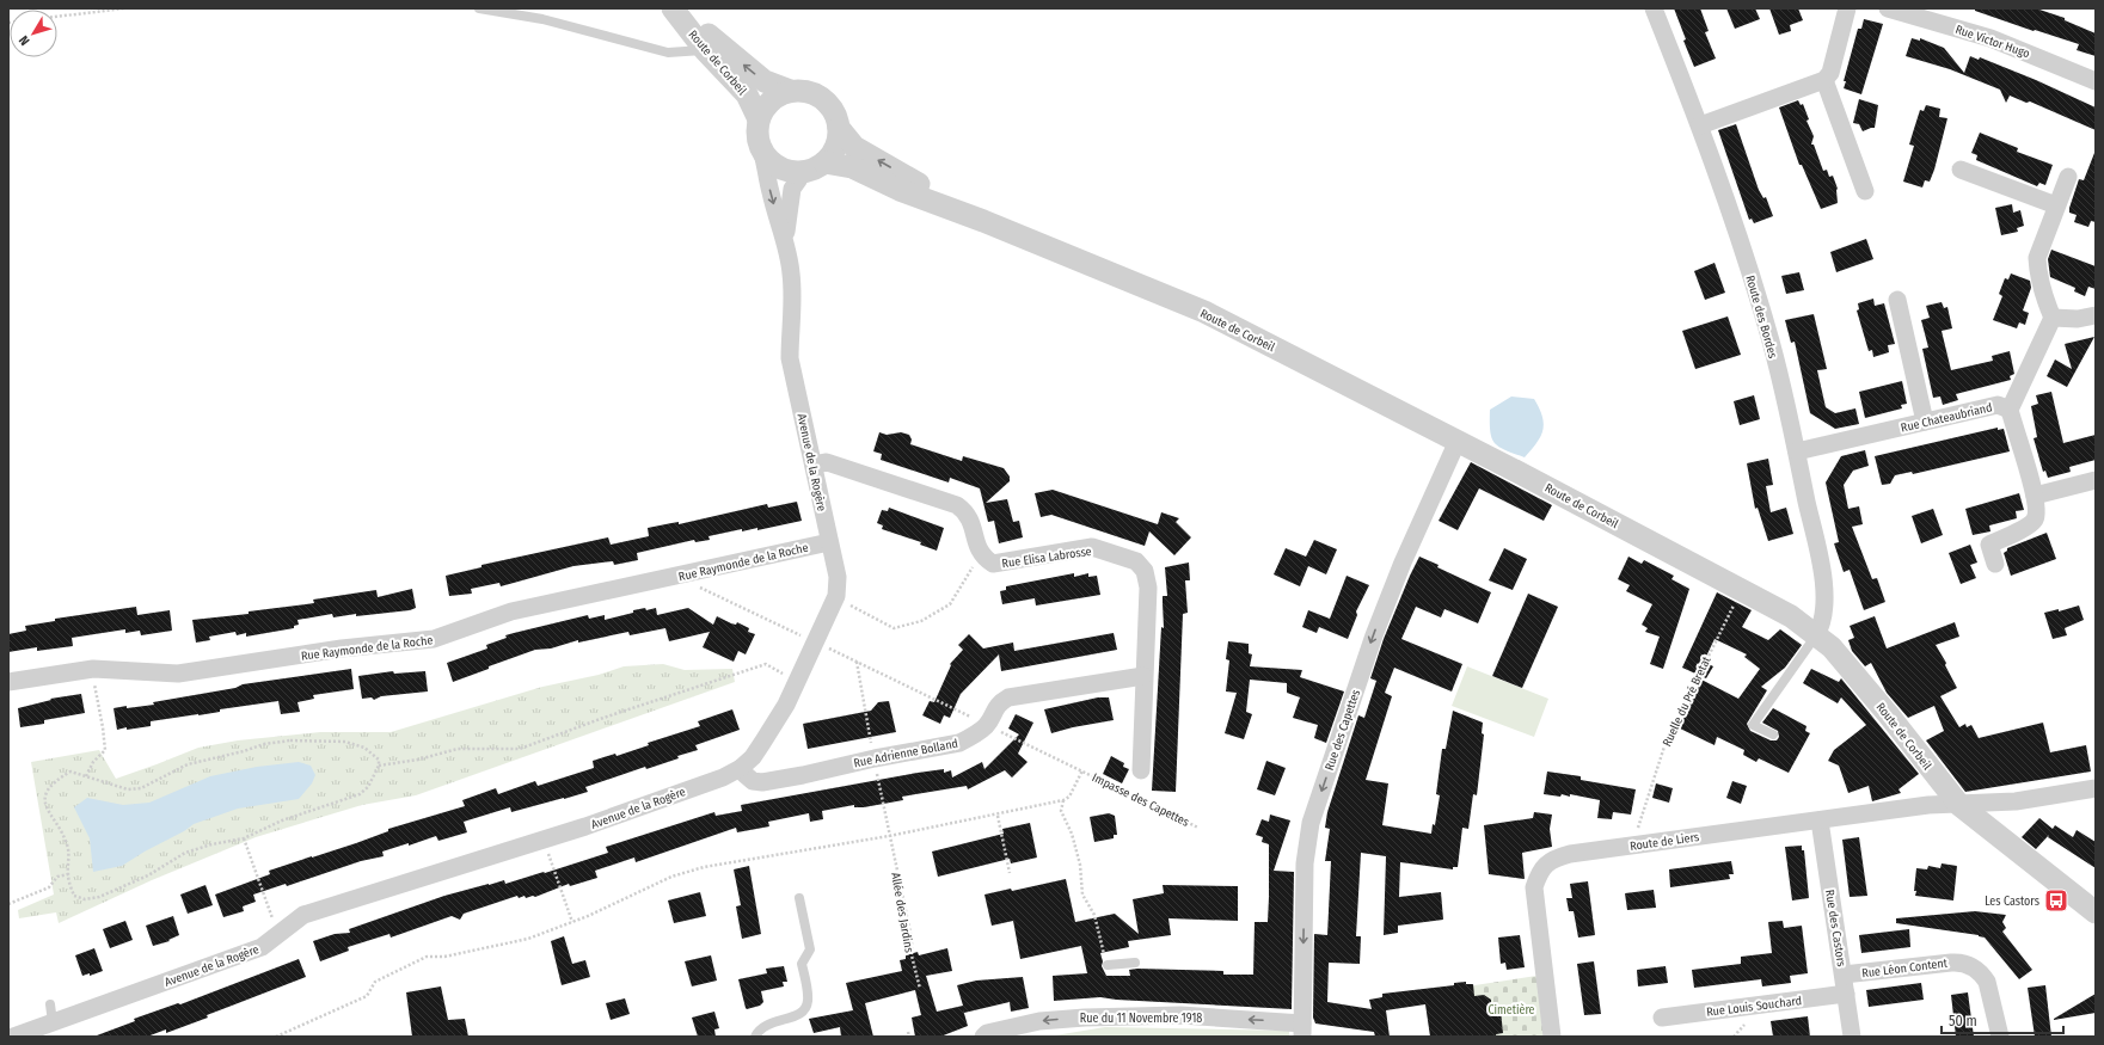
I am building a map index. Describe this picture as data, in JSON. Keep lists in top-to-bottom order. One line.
{"streets":{"street":["Rue Victor Hugo","Route de Corbeil","Route des Bordes","Rue Chateaubriand","Avenue de la Rogère","Rue Elisa Labrosse","Rue Raymonde de la Roche","Rue des Capettes","Rue Adrienne Bolland","Route de Liers","Rue des Castors","Rue Léon Content","Rue Louis Souchard","Rue du 11 Novembre 1918"],"path":["Ruelle du Pré Bretat","Impasse des Capettes","Allée des Jardins"]},"crossings":[["Route de Corbeil","Route des Bordes"],["Route de Corbeil","Avenue de la Rogère"],["Route de Corbeil","Ruelle du Pré Bretat"],["Route de Corbeil","Rue des Capettes"],["Route de Corbeil","Route de Liers"],["Route des Bordes","Rue Chateaubriand"],["Avenue de la Rogère","Rue Raymonde de la Roche"],["Avenue de la Rogère","Rue Adrienne Bolland"],["Avenue de la Rogère","Impasse des Capettes"],["Rue Elisa Labrosse","Rue Adrienne Bolland"],["Rue Raymonde de la Roche","Impasse des Capettes"],["Ruelle du Pré Bretat","Route de Liers"],["Rue des Capettes","Rue du 11 Novembre 1918"],["Rue Adrienne Bolland","Impasse des Capettes"],["Route de Liers","Rue des Castors"],["Rue des Castors","Rue Léon Content"],["Rue des Castors","Rue Louis Souchard"]],"one_way":["Rue des Capettes","Rue du 11 Novembre 1918"],"parks":["Cimetière"],"places":{"bus stop":["Les Castors"]},"scale_bar":"50 m","north":"bottom left"}
